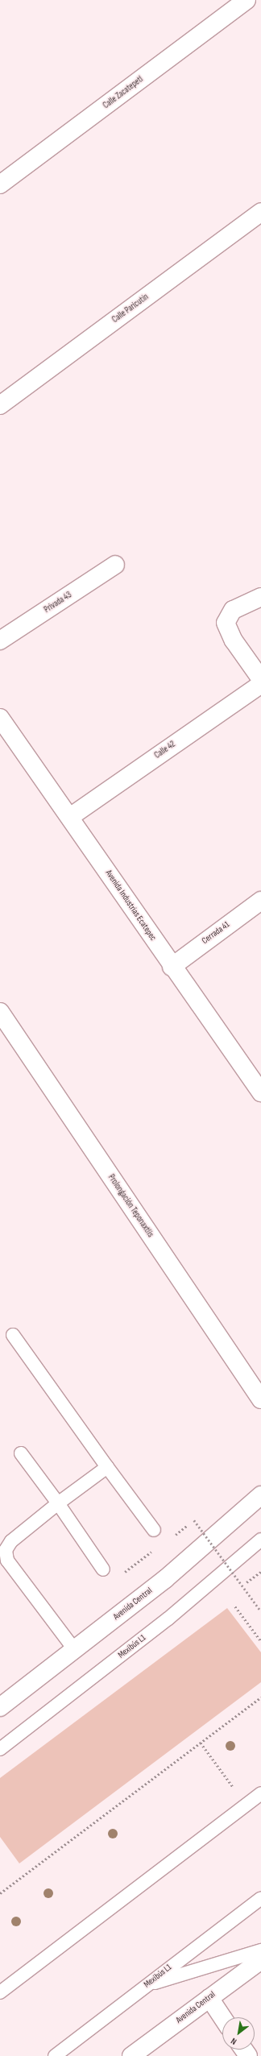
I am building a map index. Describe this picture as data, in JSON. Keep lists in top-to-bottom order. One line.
{"streets":{"main road":["Calle Zacatepetl","Calle Paricutín","Privada 43","Calle 42","Avenida Industrias Ecatepec","Cerrada 41","Prolongación Teponaxtlis","Avenida Central"],"lane":["Mexibús L1"]},"crossings":[["Calle 42","Avenida Industrias Ecatepec"],["Avenida Industrias Ecatepec","Cerrada 41"]],"north":"bottom left"}
